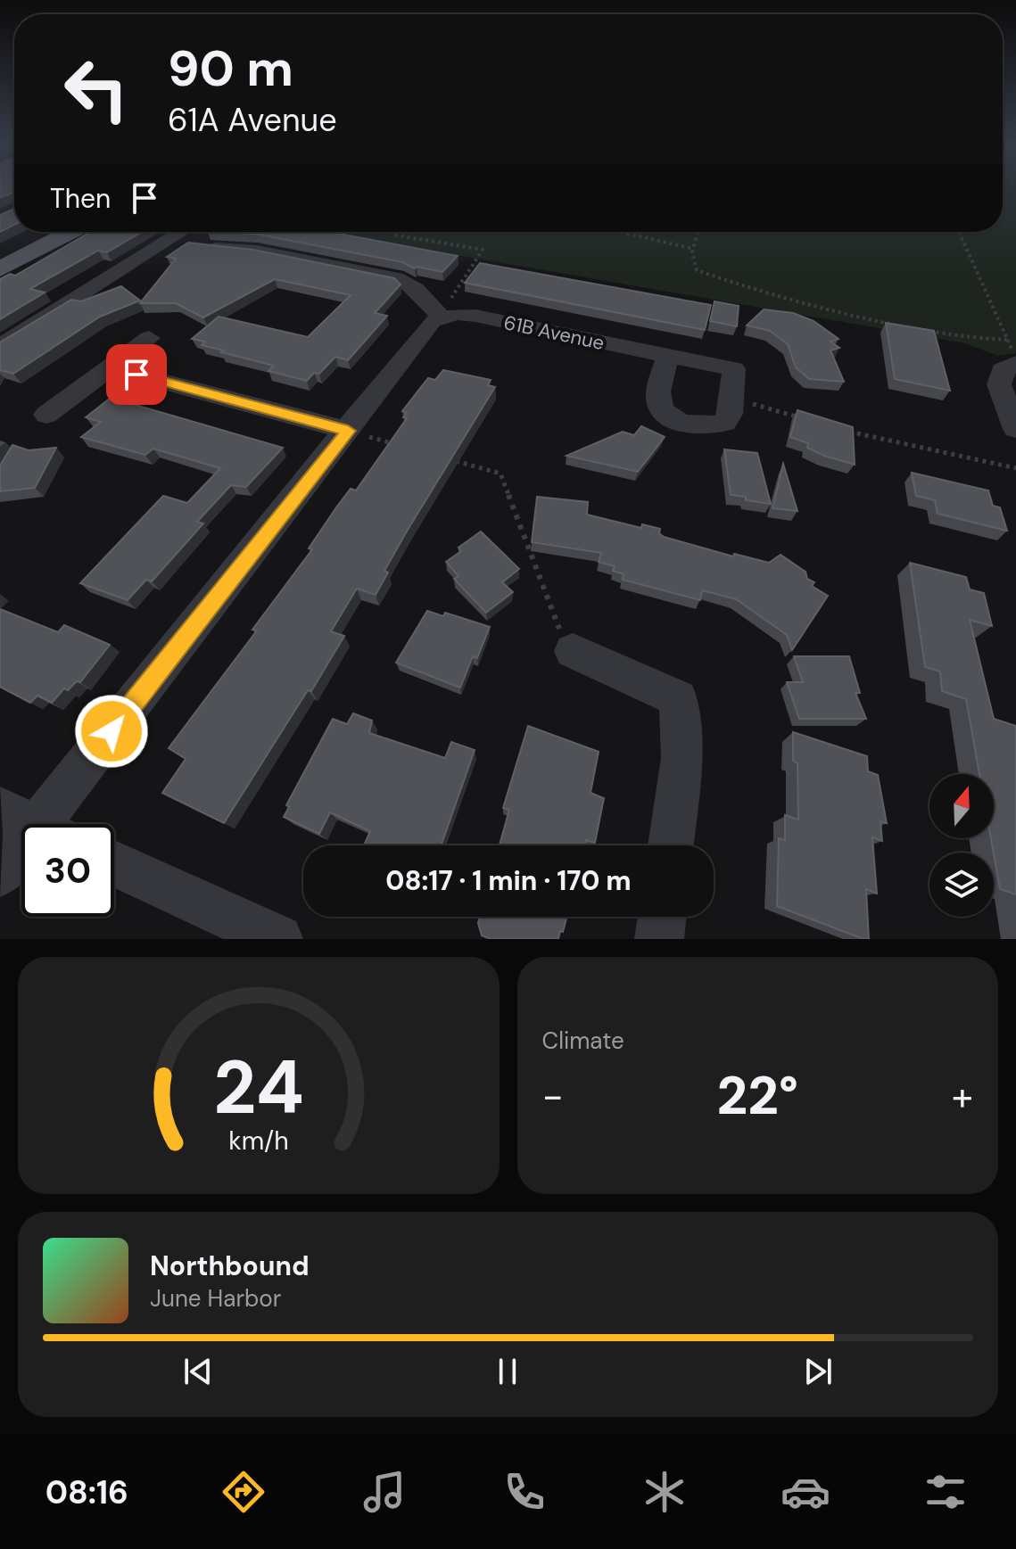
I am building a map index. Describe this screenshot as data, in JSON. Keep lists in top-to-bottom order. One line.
{"streets":{"street":["61B Avenue"]},"north":"top","page":{"turn":["90 m","61A Avenue"],"then":"Then","limit":"30","trip":"08:17 · 1 min · 170 m","tile":"Climate","heat":["−","22°","+"],"song":["Northbound","June Harbor"],"tabs":"08:16","gauge":["24","km/h"]}}
